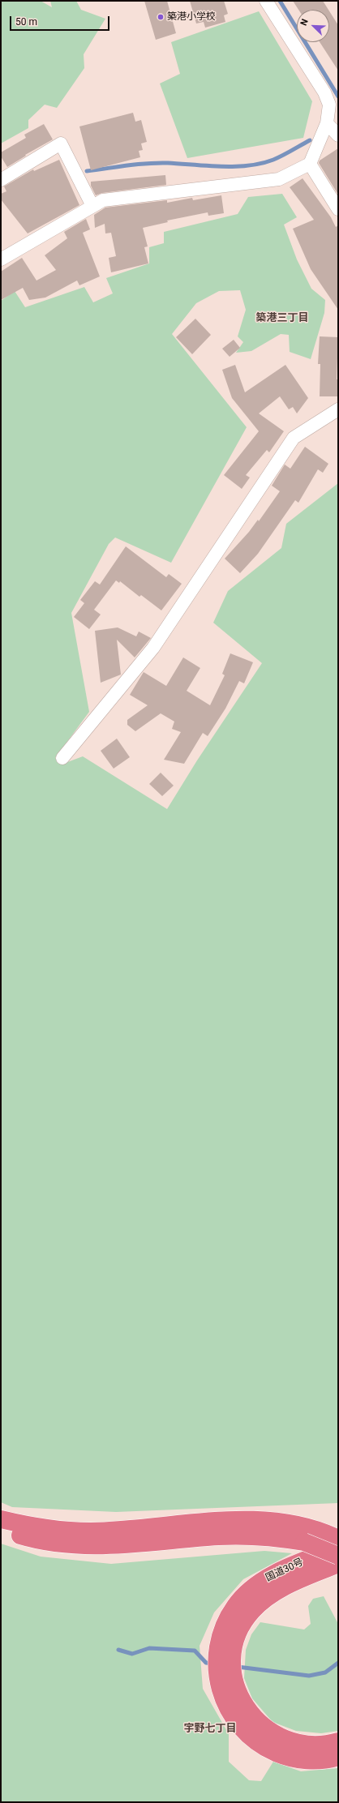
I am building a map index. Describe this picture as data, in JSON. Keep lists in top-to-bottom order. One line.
{"streets":{"highway":["国道30号"]},"districts":["築港三丁目","宇野七丁目"],"places":["築港小学校"],"scale_bar":"50 m","north":"top left"}
